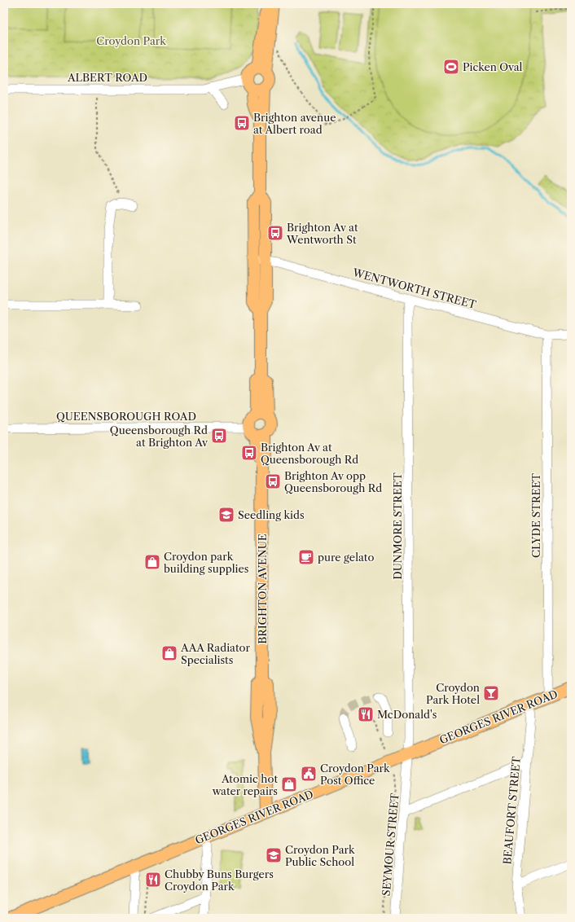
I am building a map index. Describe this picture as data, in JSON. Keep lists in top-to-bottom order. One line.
{"streets":{"main road":["BRIGHTON AVENUE","GEORGES RIVER ROAD"],"street":["ALBERT ROAD","WENTWORTH STREET","QUEENSBOROUGH ROAD","CLYDE STREET","DUNMORE STREET","BEAUFORT STREET","SEYMOUR STREET"]},"crossings":[["WENTWORTH STREET","CLYDE STREET"],["WENTWORTH STREET","DUNMORE STREET"],["QUEENSBOROUGH ROAD","BRIGHTON AVENUE"],["CLYDE STREET","GEORGES RIVER ROAD"],["DUNMORE STREET","GEORGES RIVER ROAD"],["DUNMORE STREET","SEYMOUR STREET"],["BRIGHTON AVENUE","GEORGES RIVER ROAD"],["GEORGES RIVER ROAD","BEAUFORT STREET"],["GEORGES RIVER ROAD","SEYMOUR STREET"]],"parks":["Croydon Park"],"places":{"sports":["Picken Oval"],"bus stop":["Brighton avenue at Albert road","Brighton Av at Wentworth St","Queensborough Rd at Brighton Av","Brighton Av at Queensborough Rd","Brighton Av opp Queensborough Rd"],"school or university":["Seedling kids","Croydon Park Public School"],"cafe":["pure gelato"],"shop":["Croydon park building supplies","AAA Radiator Specialists","Atomic hot water repairs"],"bar":["Croydon Park Hotel"],"restaurant":["McDonald's","Chubby Buns Burgers Croydon Park"],"public building":["Croydon Park Post Office"]}}
